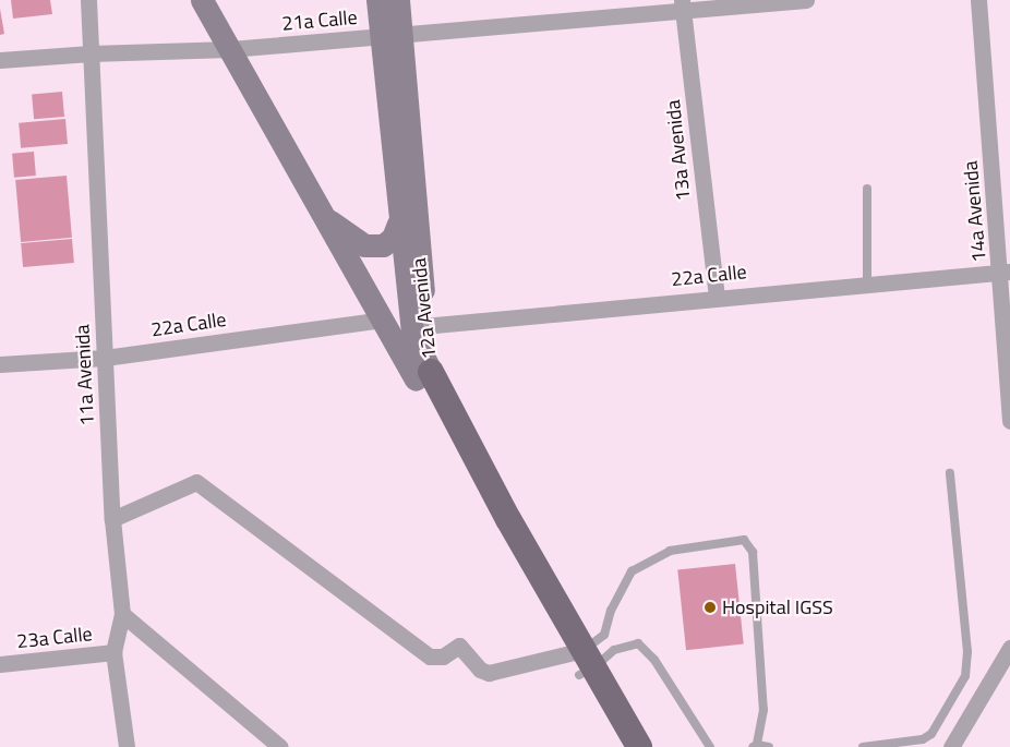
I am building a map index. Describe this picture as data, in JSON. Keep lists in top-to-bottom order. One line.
{"streets":{"main road":["12a Avenida"],"street":["21a Calle","13a Avenida","14a Avenida","22a Calle","11a Avenida","23a Calle"]},"crossings":[["21a Calle","13a Avenida"],["21a Calle","12a Avenida"],["21a Calle","11a Avenida"],["13a Avenida","22a Calle"],["14a Avenida","22a Calle"],["22a Calle","12a Avenida"],["22a Calle","11a Avenida"],["11a Avenida","23a Calle"]],"places":["Hospital IGSS"]}
